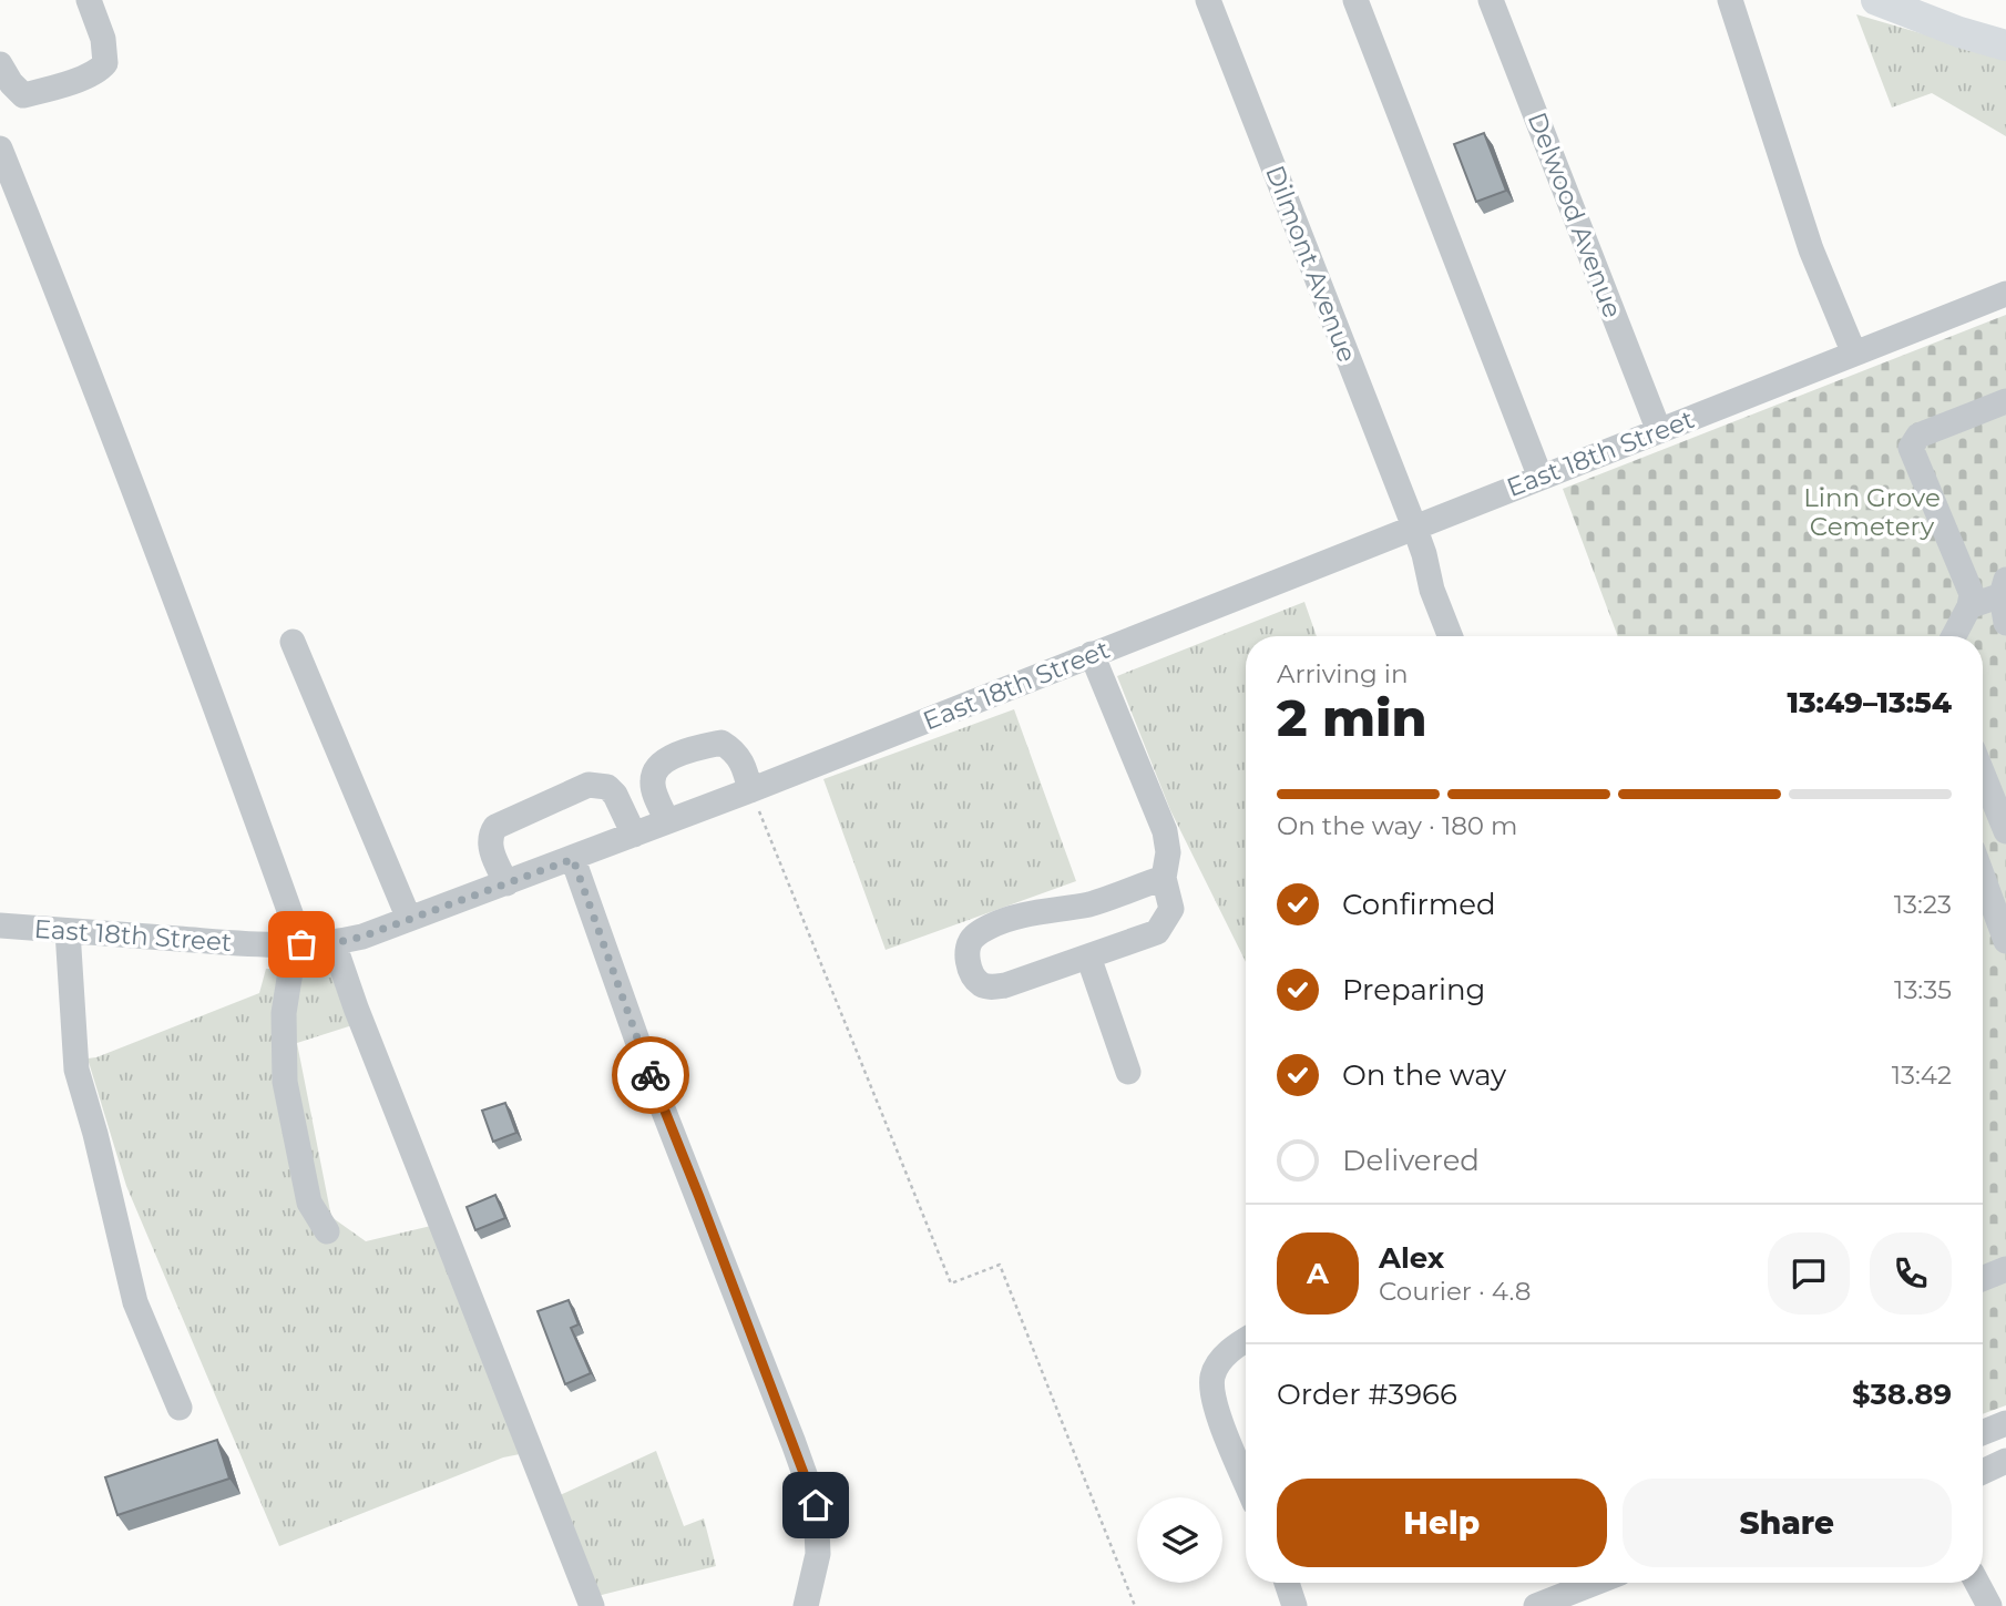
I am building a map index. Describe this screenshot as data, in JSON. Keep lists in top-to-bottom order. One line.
{"streets":{"street":["Delwood Avenue","Dilmont Avenue","East 18th Street"]},"crossings":[["Delwood Avenue","East 18th Street"],["Dilmont Avenue","East 18th Street"]],"parks":["Linn Grove Cemetery"],"page":{"heading":["2 min","Arriving in","13:49–13:54"],"panel":["Alex","Courier · 4.8","Order #3966","$38.89"],"bar":"On the way · 180 m","list":[["Confirmed","13:23"],["Preparing","13:35"],["On the way","13:42"],"Delivered"],"round":"A","buttons":["Help","Share"]}}
